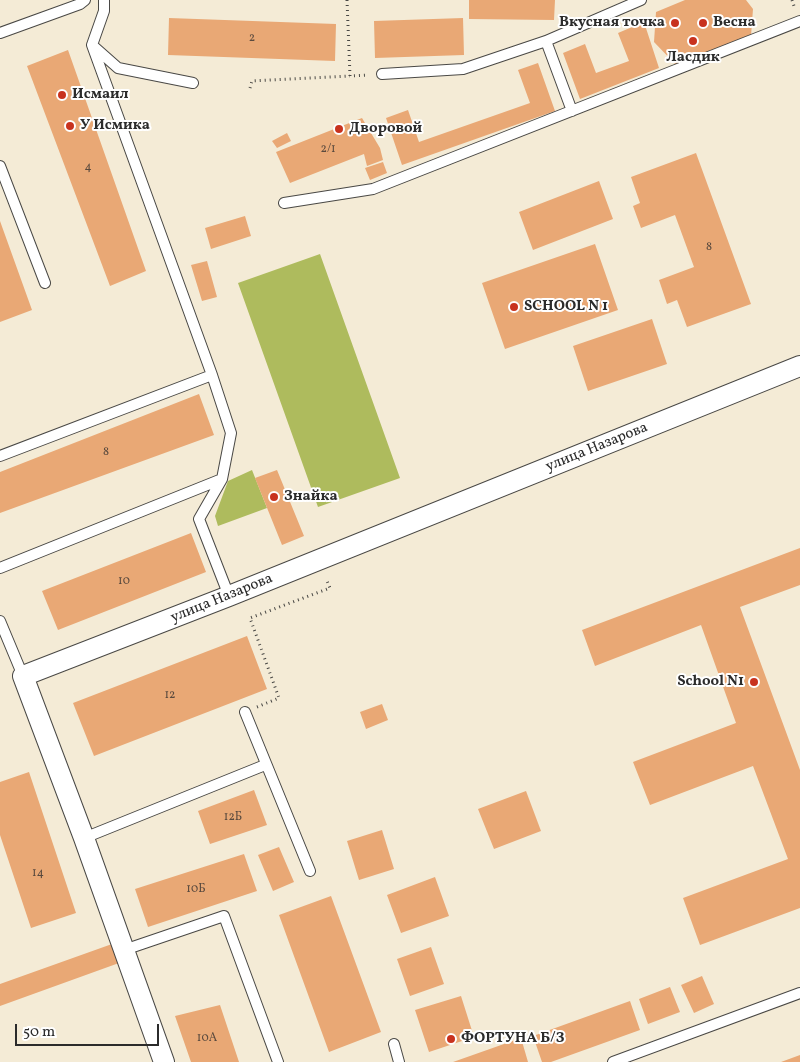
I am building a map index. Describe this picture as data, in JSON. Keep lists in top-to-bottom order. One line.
{"streets":{"street":["улица Назарова"]},"places":["Вкусная точка","Весна","Ласдик","Исмаил","У Исмика","Дворовой","SCHOOL N 1","Знайка","School N1","ФОРТУНА Б/З"],"house_numbers":["2","2/1","4","8","8","10","12","12Б","14","10Б","10А"],"scale_bar":"50 m"}
